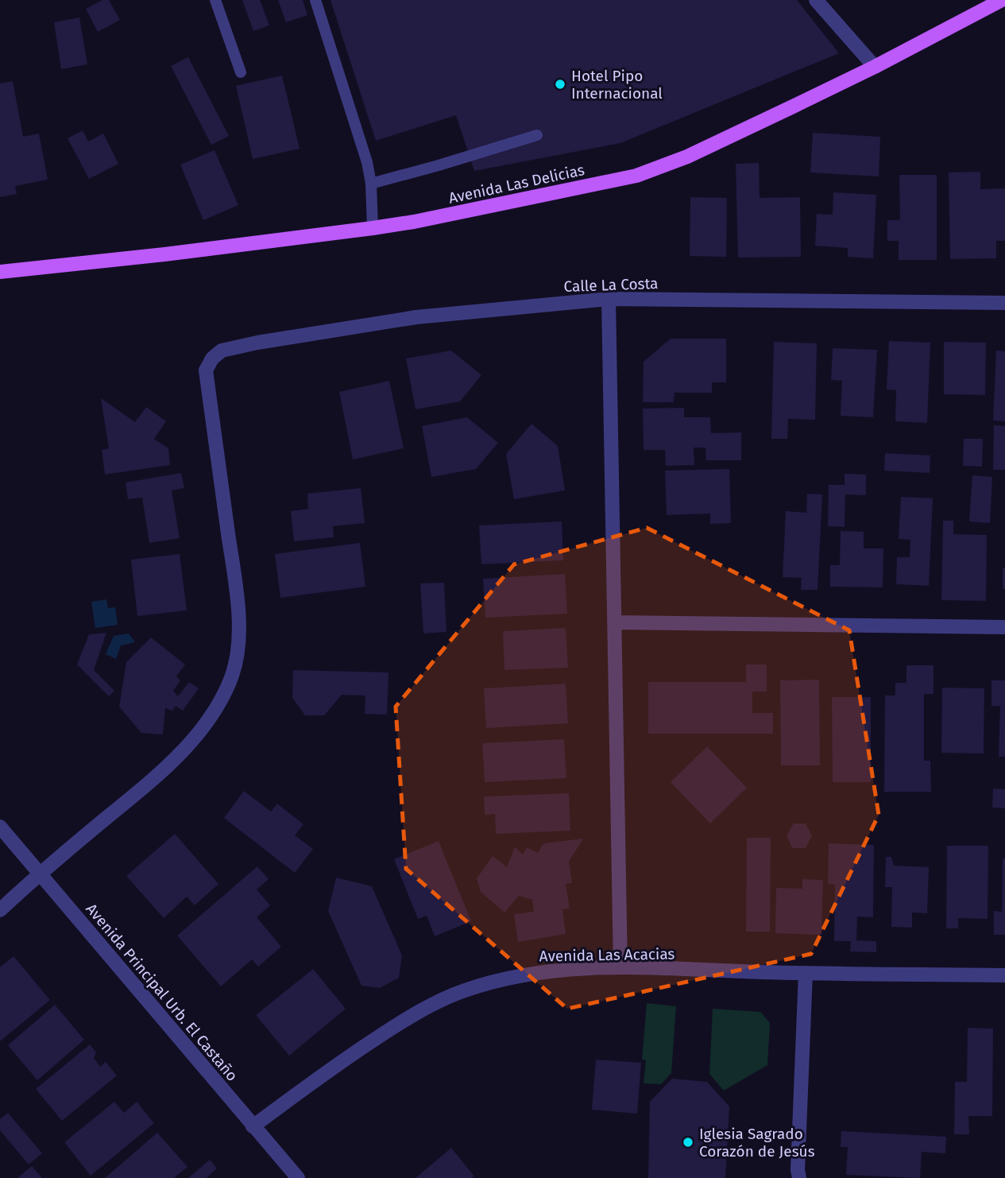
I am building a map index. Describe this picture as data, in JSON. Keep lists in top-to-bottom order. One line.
{"streets":{"main road":["Avenida Las Delicias"],"street":["Calle La Costa","Avenida Las Acacias","Avenida Principal Urb. El Castaño"]},"crossings":[["Calle La Costa","Avenida Principal Urb. El Castaño"],["Avenida Las Acacias","Avenida Principal Urb. El Castaño"]],"places":["Hotel Pipo Internacional","Iglesia Sagrado Corazón de Jesús"]}
